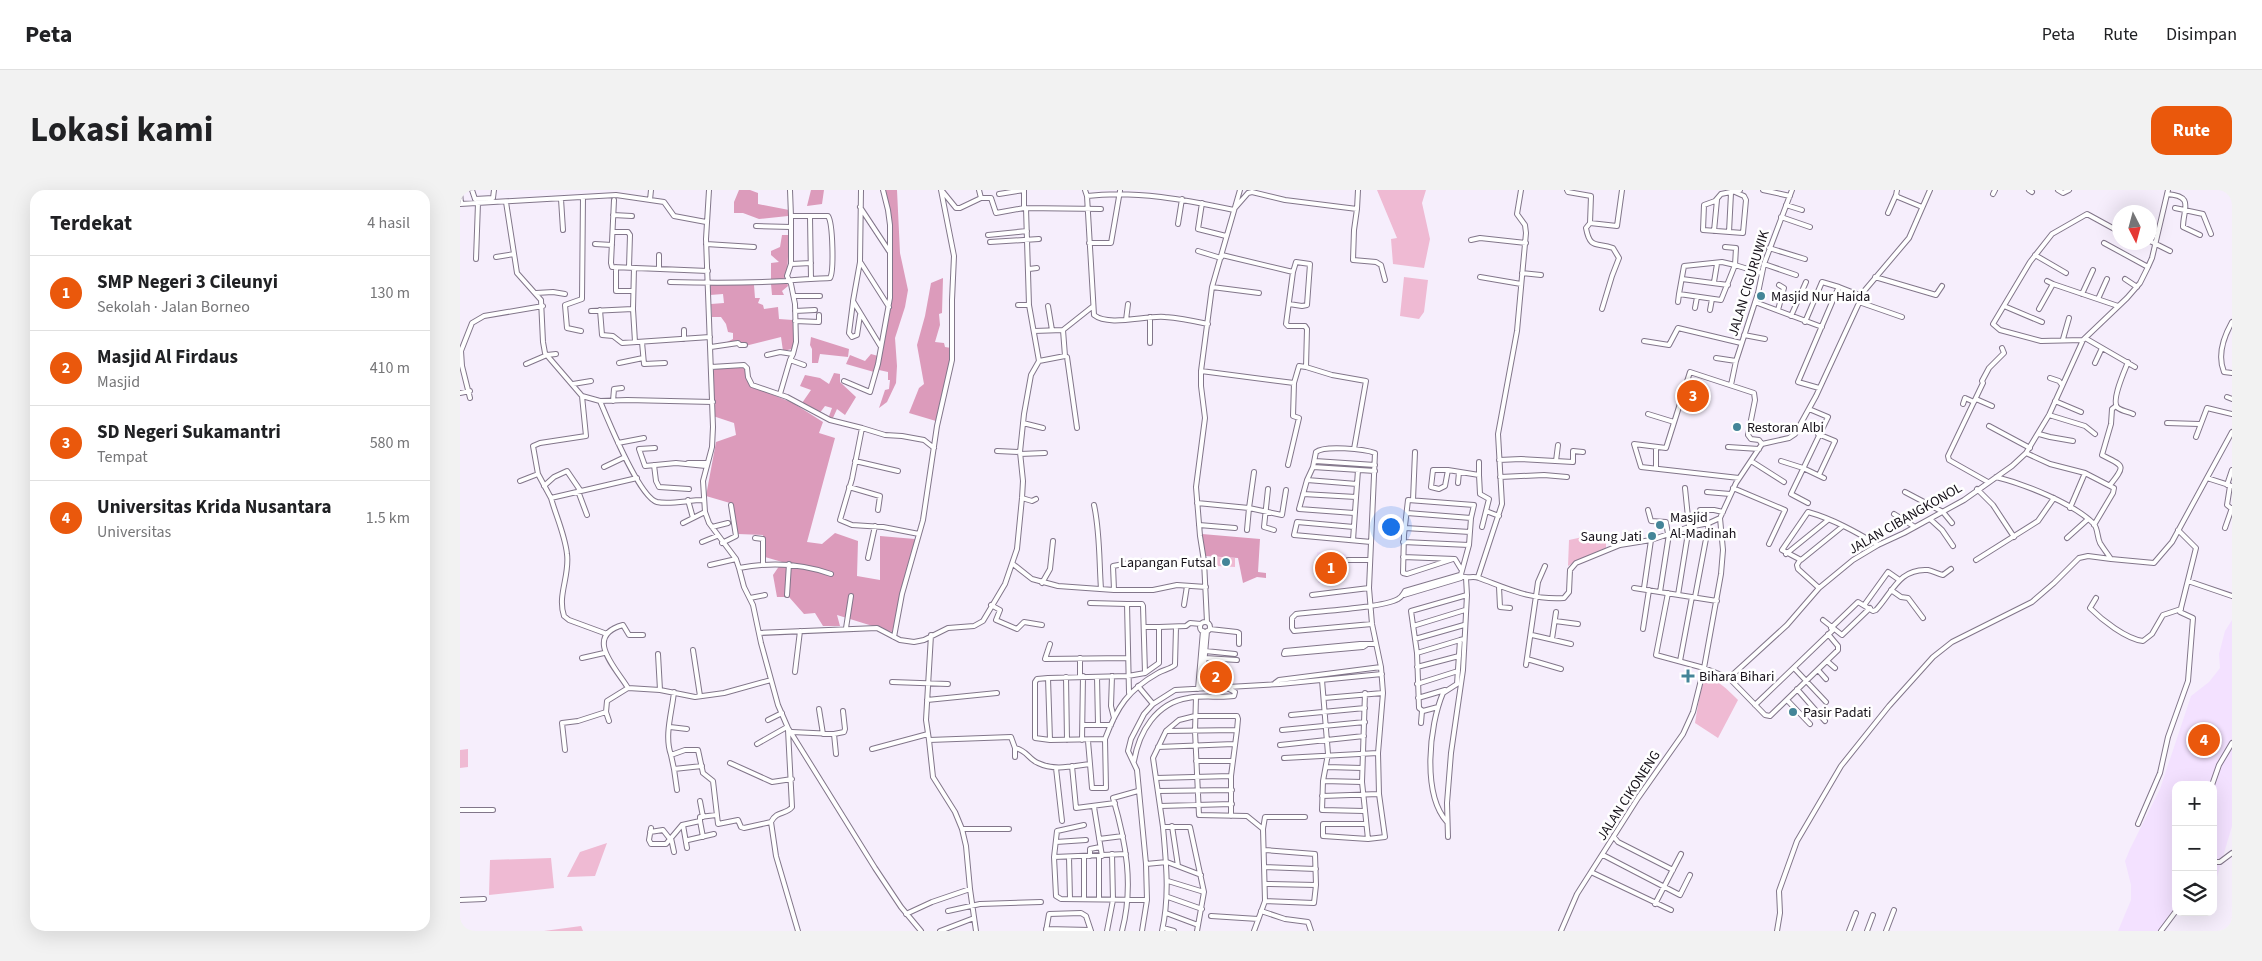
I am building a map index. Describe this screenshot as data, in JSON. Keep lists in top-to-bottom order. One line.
{"streets":{"street":["JALAN CIGURUWIK","JALAN CIBANGKONOL","JALAN CIKONENG"]},"places":{"other":["Masjid Nur Haida","Restoran Albi","Masjid Al-Madinah","Saung Jati","Lapangan Futsal","Pasir Padati"],"health":["Bihara Bihari"]},"north":"bottom","page":{"header":"Peta","nav":["Peta","Rute","Disimpan"],"title":"Lokasi kami","buttons":"Rute","heading":["Terdekat","4 hasil"],"list":[{"mark":"1","name":"SMP Negeri 3 Cileunyi","note":"Sekolah · Jalan Borneo","value":"130 m"},{"mark":"2","name":"Masjid Al Firdaus","note":"Masjid","value":"410 m"},{"mark":"3","name":"SD Negeri Sukamantri","note":"Tempat","value":"580 m"},{"mark":"4","name":"Universitas Krida Nusantara","note":"Universitas","value":"1.5 km"}],"pins":["3","1","2","4"],"map_buttons":["+","−"]}}
